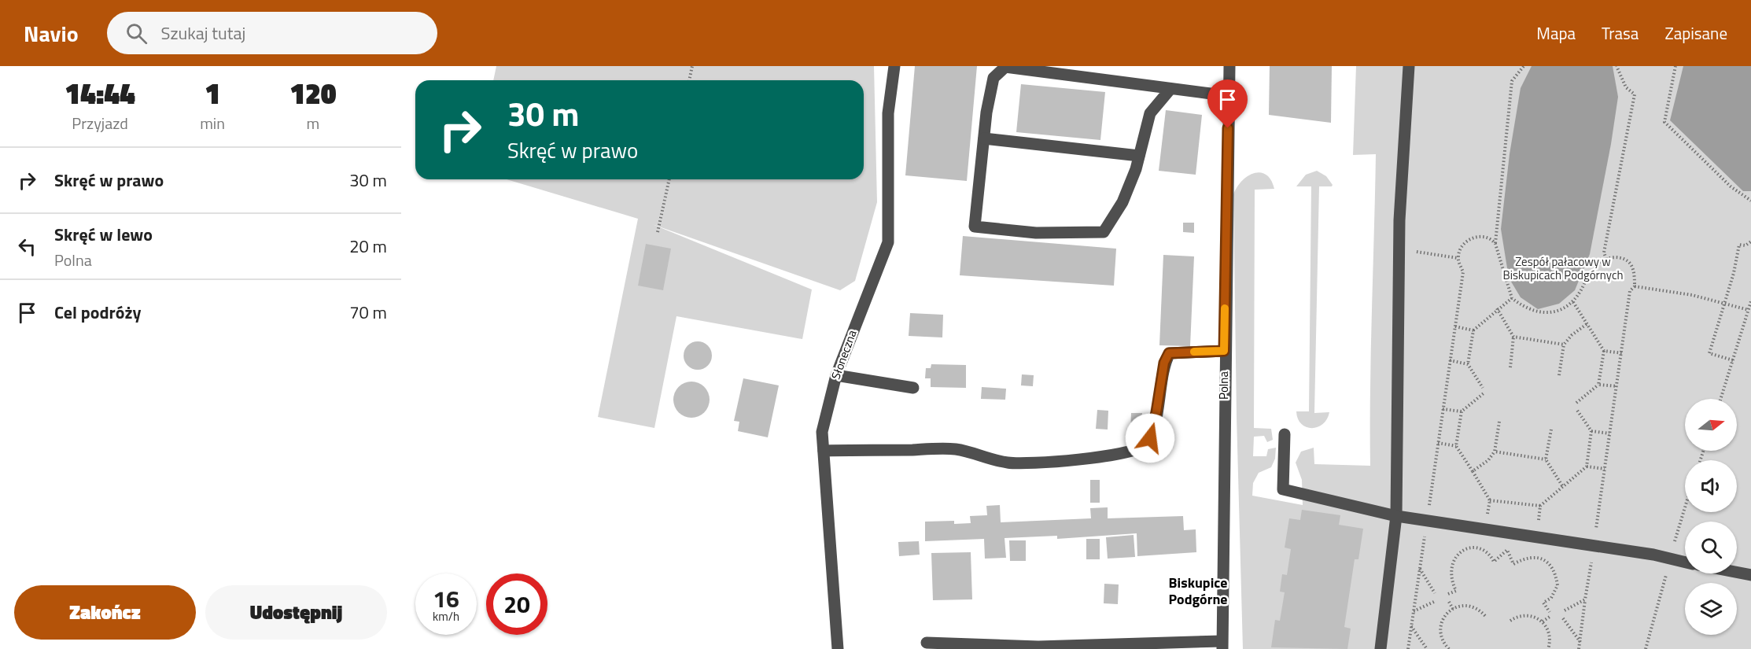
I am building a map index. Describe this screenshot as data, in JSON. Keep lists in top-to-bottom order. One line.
{"streets":{"street":["Słoneczna","Polna"]},"districts":["Biskupice Podgórne"],"parks":["Zespół pałacowy w Biskupicach Podgórnych"],"north":"right","page":{"header":"Navio","search":"Szukaj tutaj","nav":["Mapa","Trasa","Zapisane"],"eta":["14:44","Przyjazd","1","min","120","m"],"turn":["30 m","Skręć w prawo"],"list":[{"name":"Skręć w prawo","value":"30 m"},{"name":"Skręć w lewo","note":"Polna","value":"20 m"},{"name":"Cel podróży","value":"70 m"}],"speed":"16 km/h","limit":"20","buttons":["Zakończ","Udostępnij"]}}
